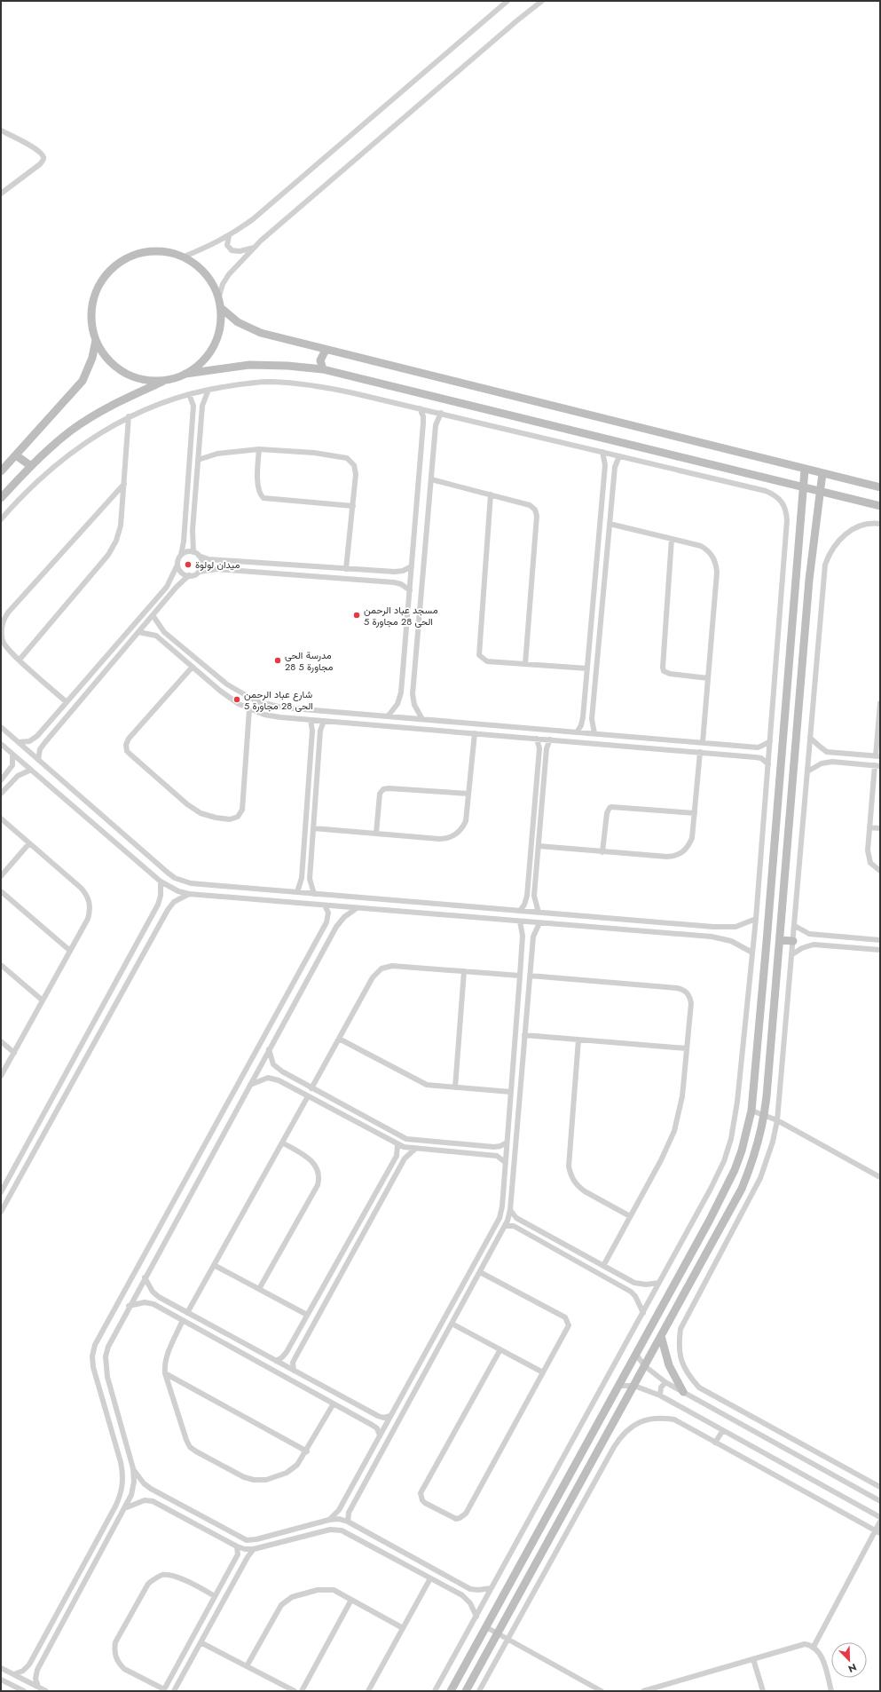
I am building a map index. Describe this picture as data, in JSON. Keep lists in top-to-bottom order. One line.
{"places":["ميدان لولوة","مسجد عباد الرحمن الحى 28 مجاورة 5","مدرسة الحى 28 مجاورة 5","شارع عباد الرحمن الحى 28 مجاورة 5"],"north":"bottom right"}
